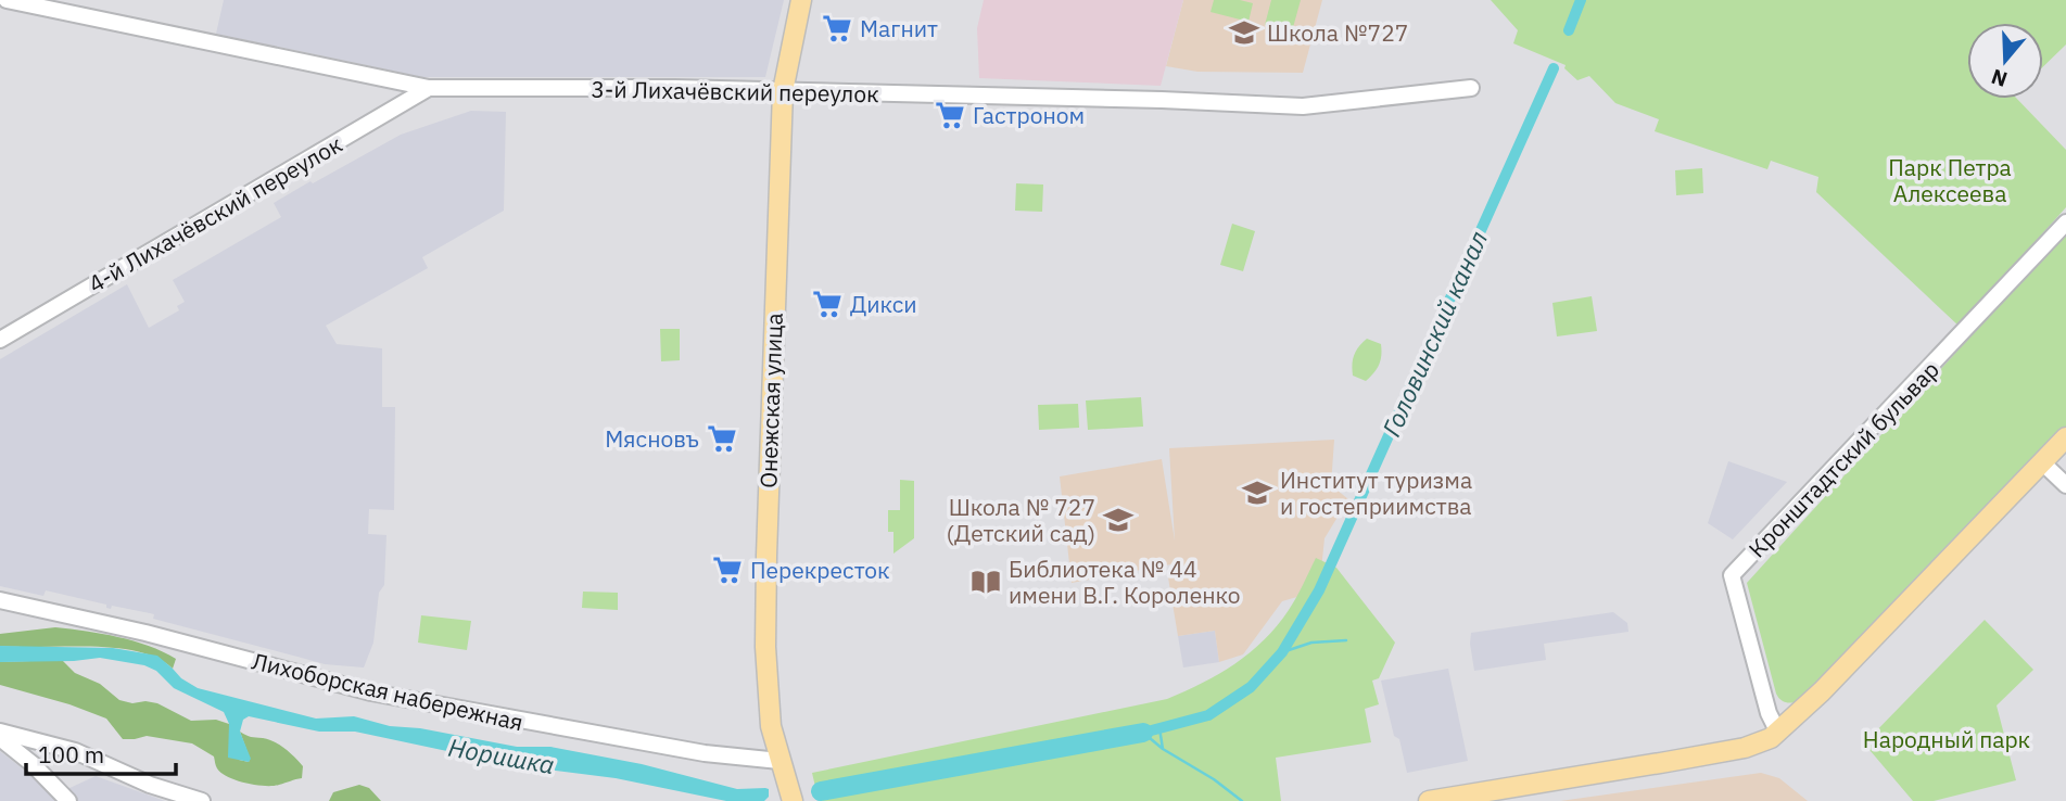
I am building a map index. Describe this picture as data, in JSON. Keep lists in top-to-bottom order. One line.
{"streets":{"main road":["Онежская улица"],"street":["3-й Лихачёвский переулок","4-й Лихачёвский переулок","Кронштадтский бульвар","Лихоборская набережная"]},"crossings":[["3-й Лихачёвский переулок","4-й Лихачёвский переулок"],["3-й Лихачёвский переулок","Онежская улица"],["Онежская улица","Лихоборская набережная"]],"water":["Головинский канал","Норишка"],"parks":["Парк Петра Алексеева","Народный парк"],"places":{"supermarket":["Магнит","Гастроном","Дикси","Мясновъ","Перекресток"],"school or university":["Школа №727","Институт туризма и гостеприимства","Школа № 727 (Детский сад)"],"library":["Библиотека № 44 имени В.Г. Короленко"]},"scale_bar":"100 m","north":"bottom"}
